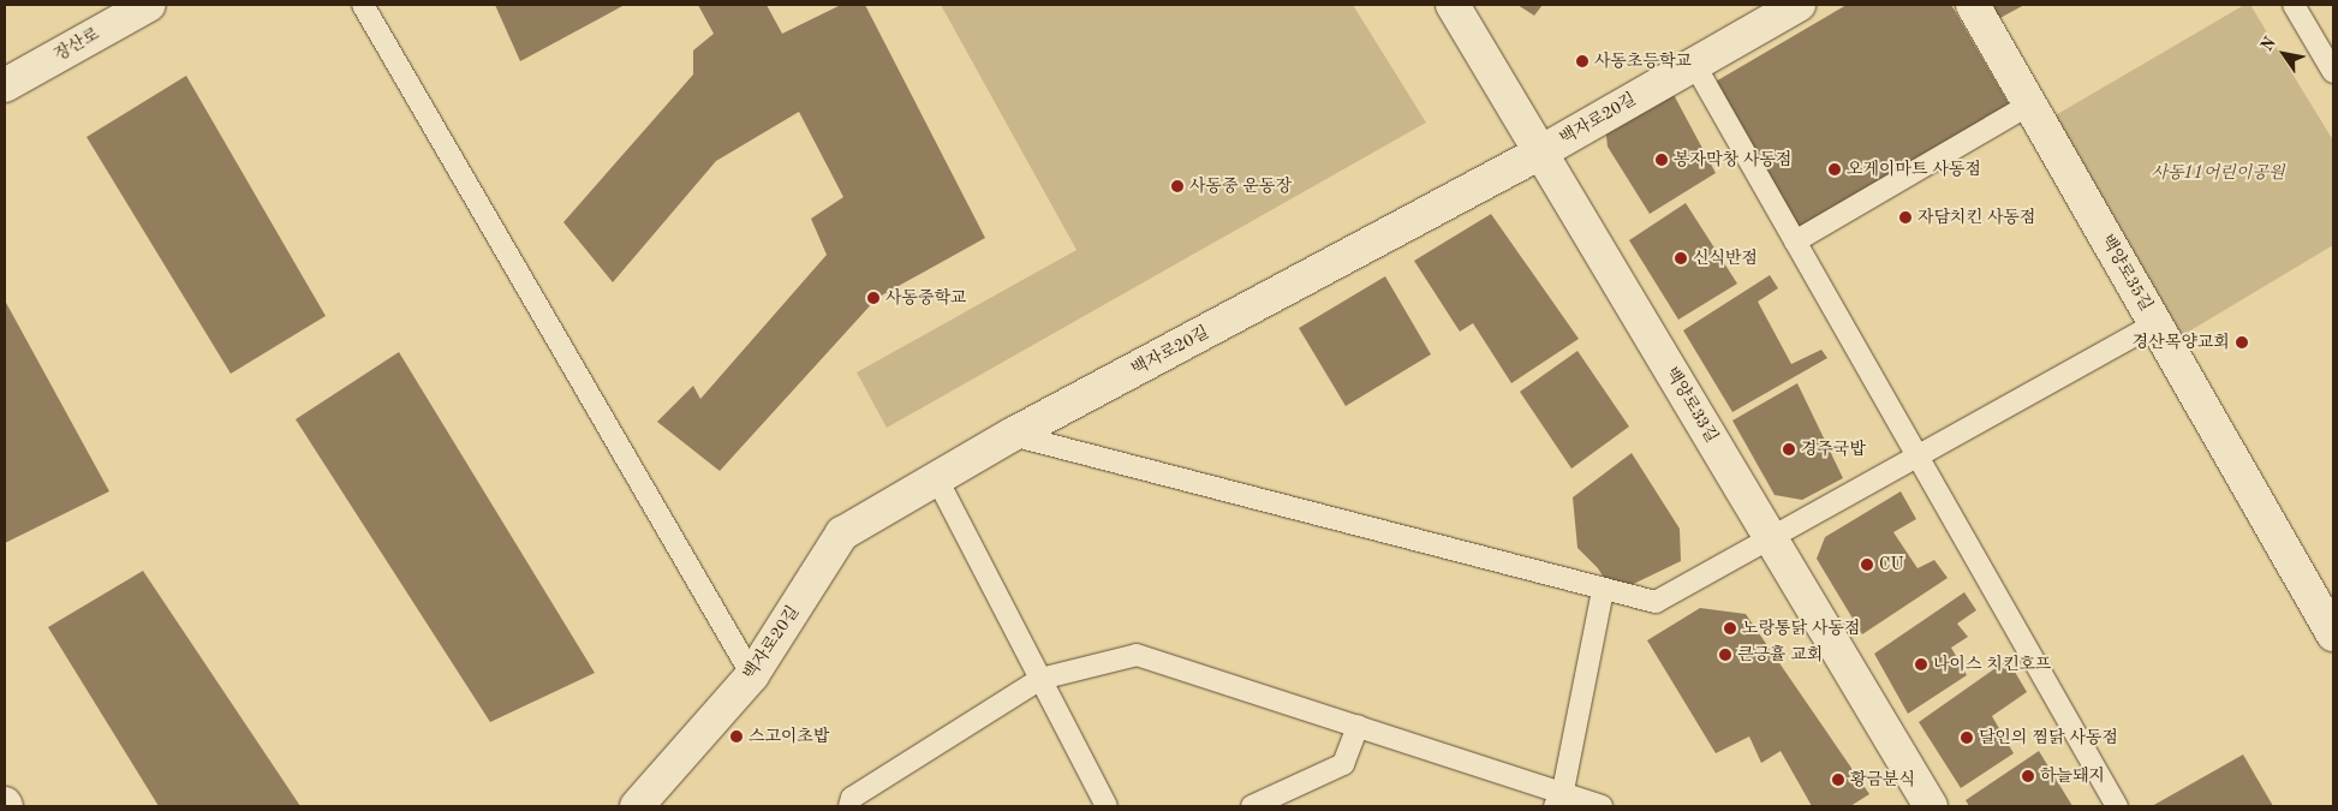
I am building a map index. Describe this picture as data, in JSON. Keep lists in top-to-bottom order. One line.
{"streets":{"street":["장산로","백자로20길","백양로35길","백양로33길"]},"crossings":[["백자로20길","백양로33길"]],"parks":["사동11어린이공원"],"places":["사동초등학교","봉자막창 사동점","오케이마트 사동점","사동중 운동장","자담치킨 사동점","신식반점","사동중학교","경산목양교회","경주국밥","CU","노랑통닭 사동점","큰긍휼 교회","나이스 치킨호프","스고이초밥","달인의 찜닭 사동점","하늘돼지","황금분식"],"north":"top left"}
